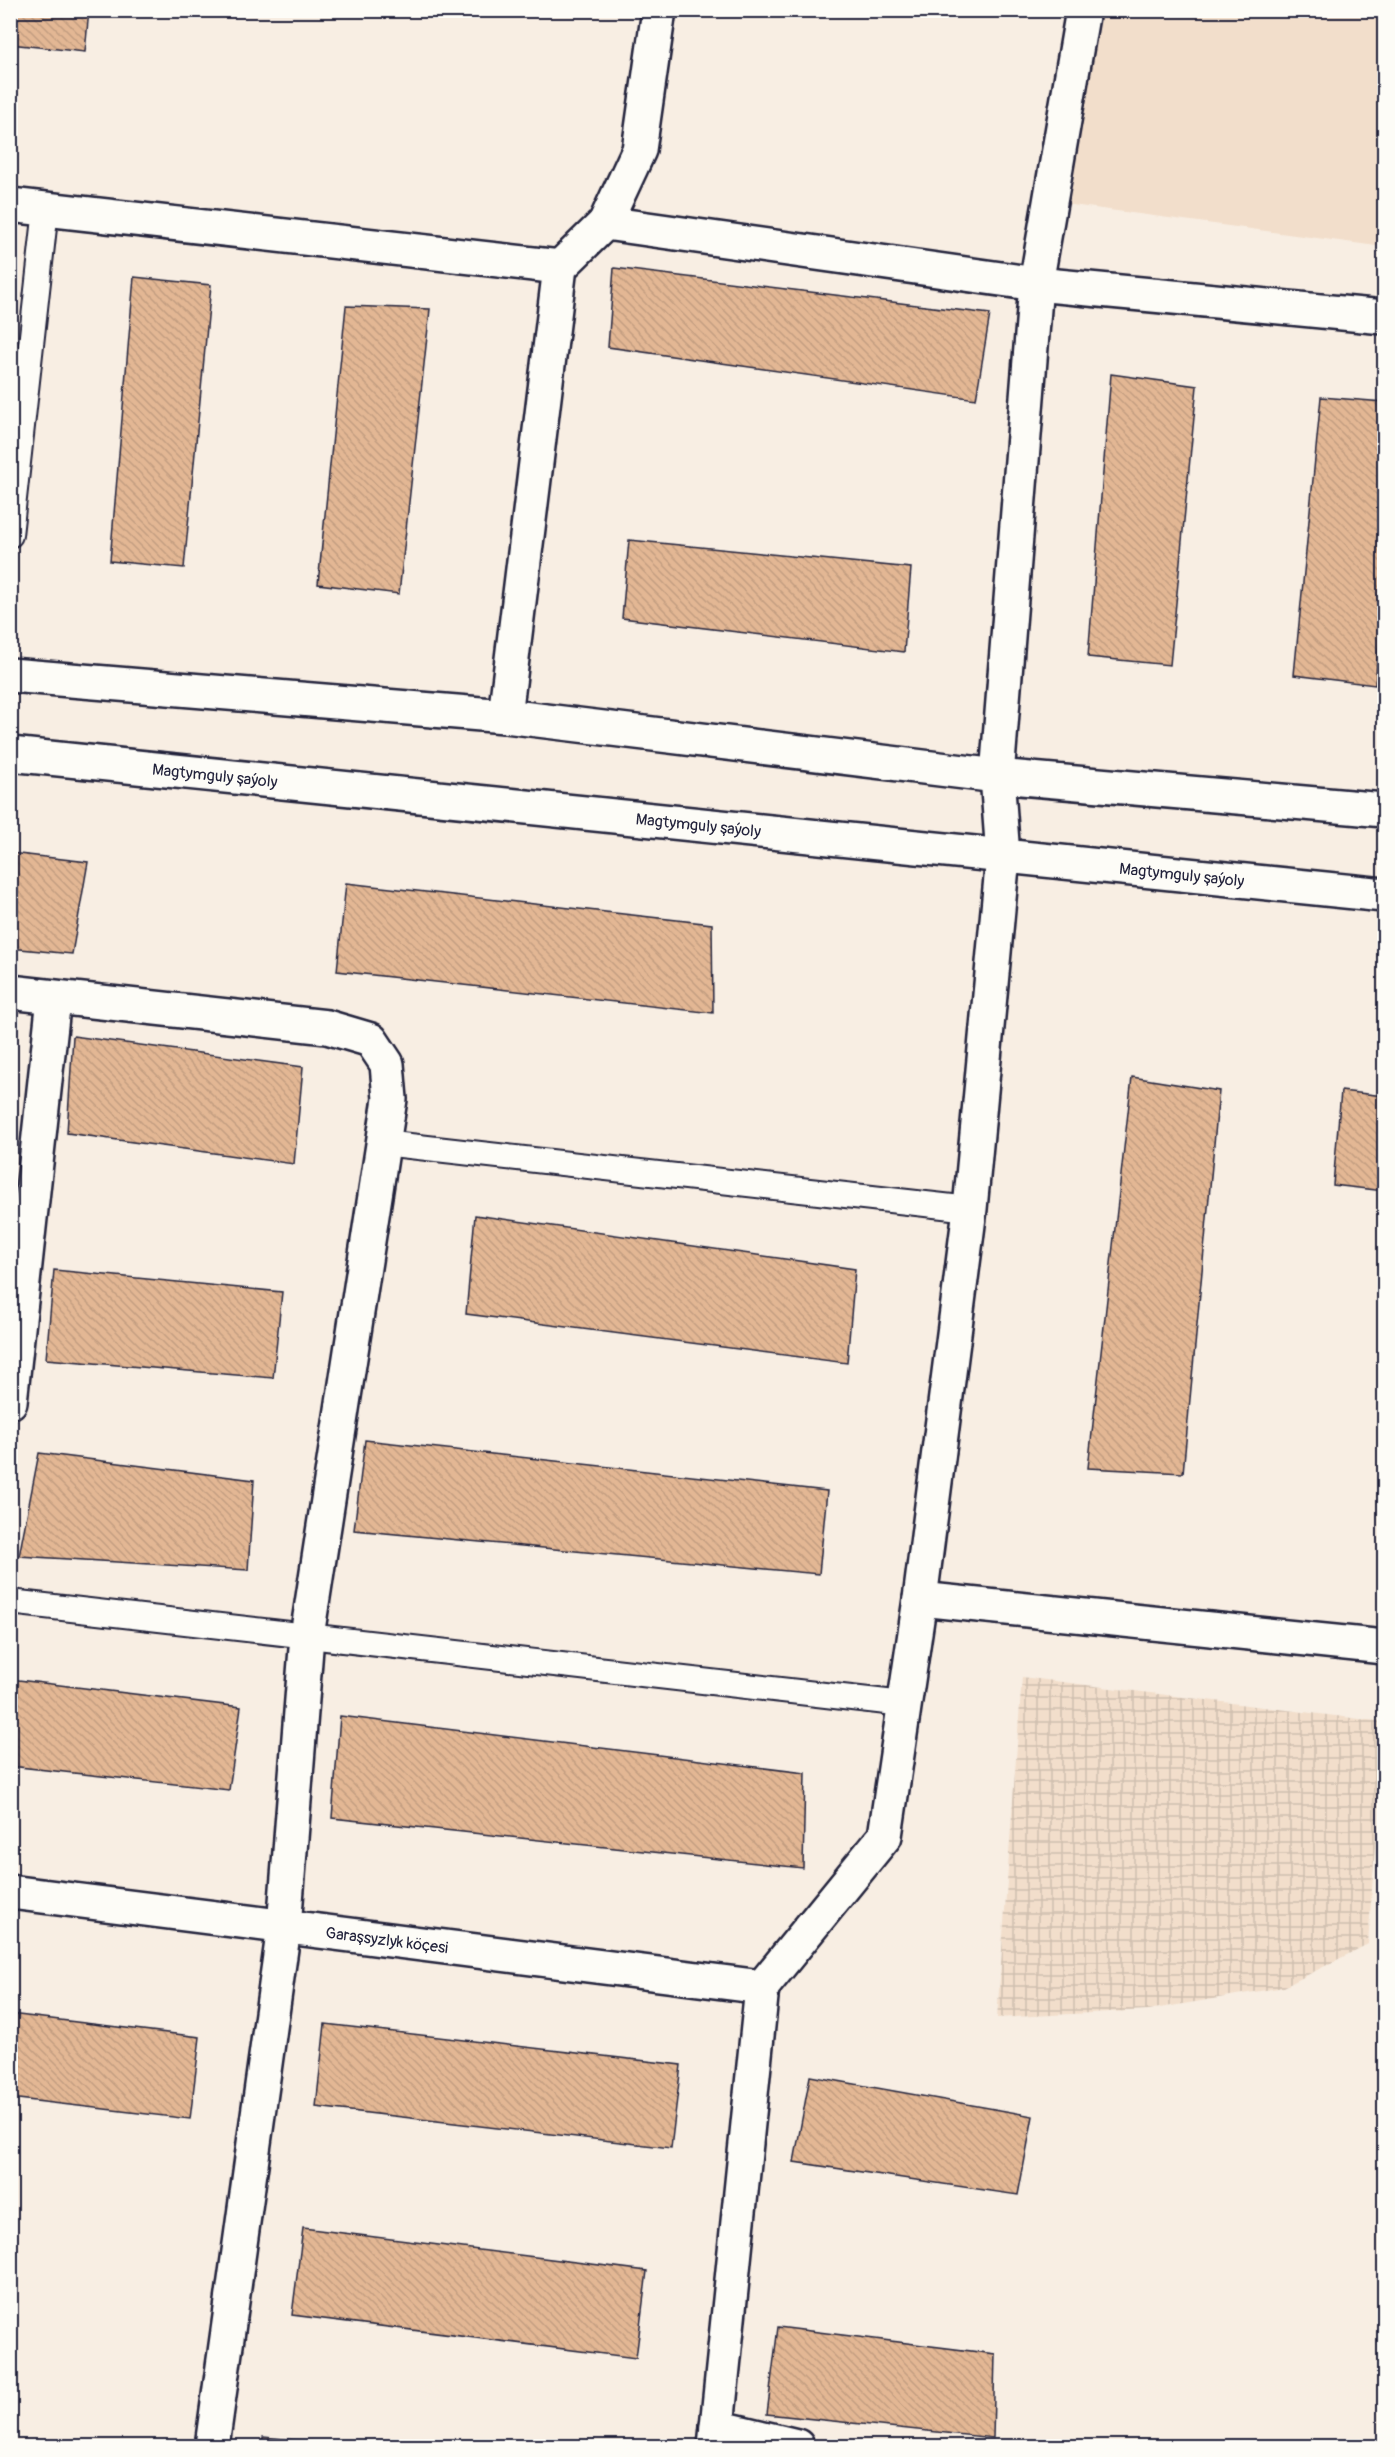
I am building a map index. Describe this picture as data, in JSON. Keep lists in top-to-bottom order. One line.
{"streets":{"street":["Magtymguly şaýoly","Garaşsyzlyk köçesi"]}}
